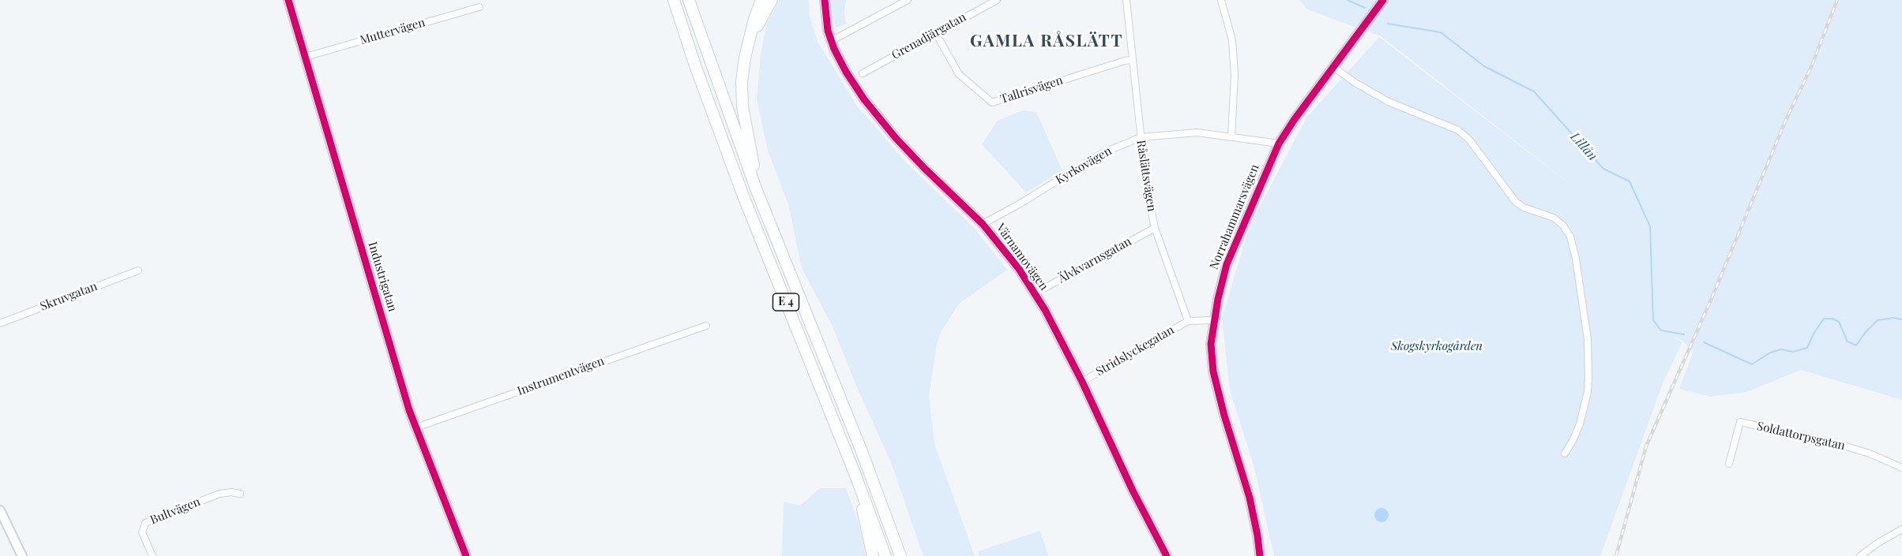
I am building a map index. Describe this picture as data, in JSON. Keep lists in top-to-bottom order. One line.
{"streets":{"highway":["E 4"],"street":["Muttervägen","Grenadjärgatan","Tallrisvägen","Kyrkovägen","Råslättsvägen","Norrahammarsvägen","Värnamovägen","Älvkvarnsgatan","Industrigatan","Skruvgatan","Stridslyckegatan","Instrumentvägen","Soldattorpsgatan","Bultvägen"]},"crossings":[["Muttervägen","Industrigatan"],["Grenadjärgatan","Tallrisvägen"],["Tallrisvägen","Råslättsvägen"],["Kyrkovägen","Råslättsvägen"],["Kyrkovägen","Norrahammarsvägen"],["Kyrkovägen","Värnamovägen"],["Råslättsvägen","Älvkvarnsgatan"],["Råslättsvägen","Stridslyckegatan"],["Värnamovägen","Älvkvarnsgatan"],["Värnamovägen","Stridslyckegatan"],["Industrigatan","Instrumentvägen"]],"districts":["GAMLA RÅSLÄTT"],"water":["Lillån"],"parks":["Skogskyrkogården"]}
